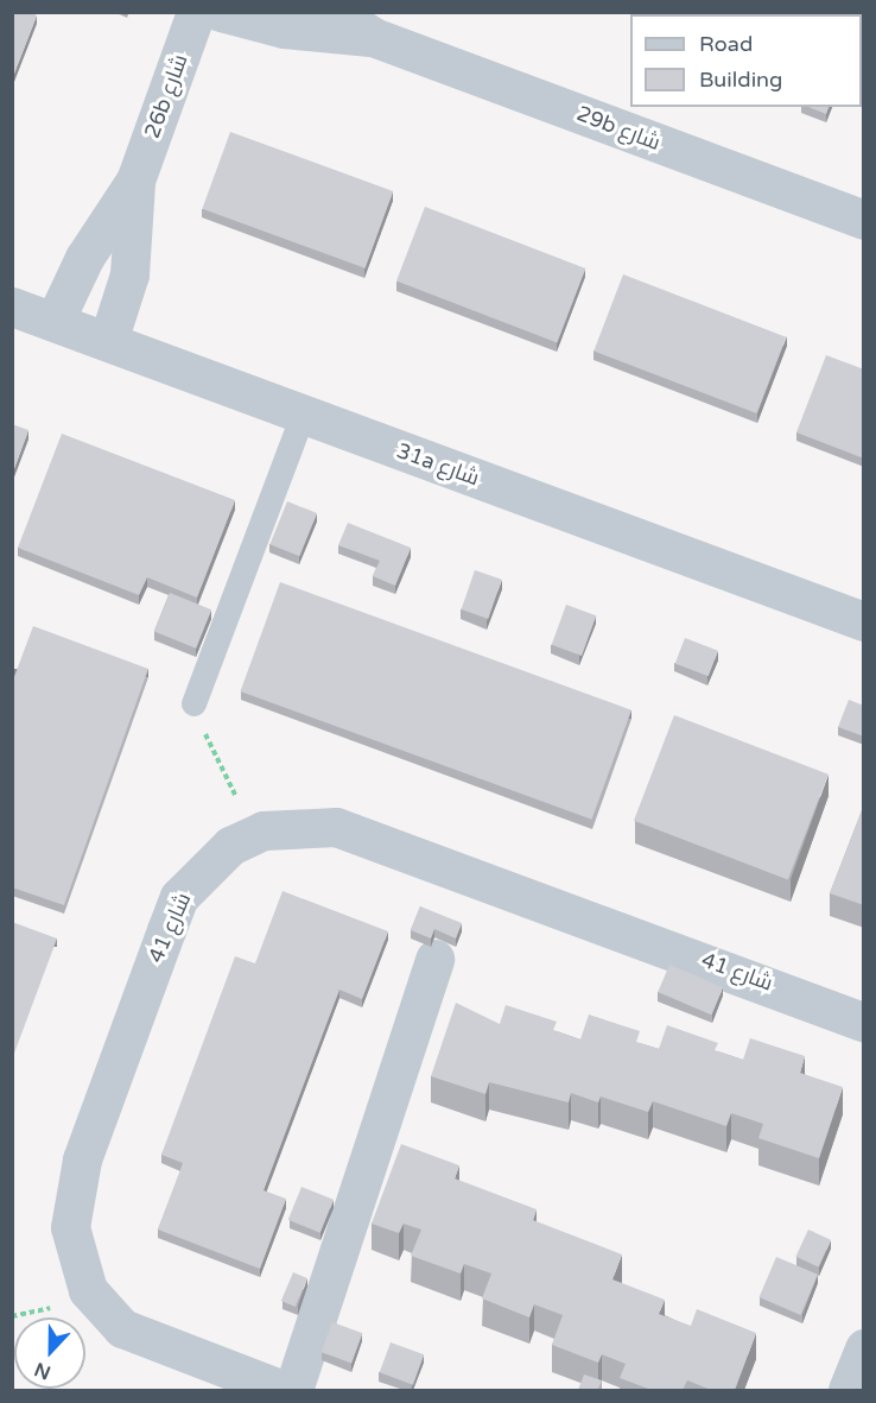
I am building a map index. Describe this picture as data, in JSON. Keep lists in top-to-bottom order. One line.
{"streets":{"street":["26b شارع","29b شارع","31a شارع","شارع 41"]},"crossings":[["26b شارع","31a شارع"]],"legend":["Road","Building"],"north":"bottom"}
